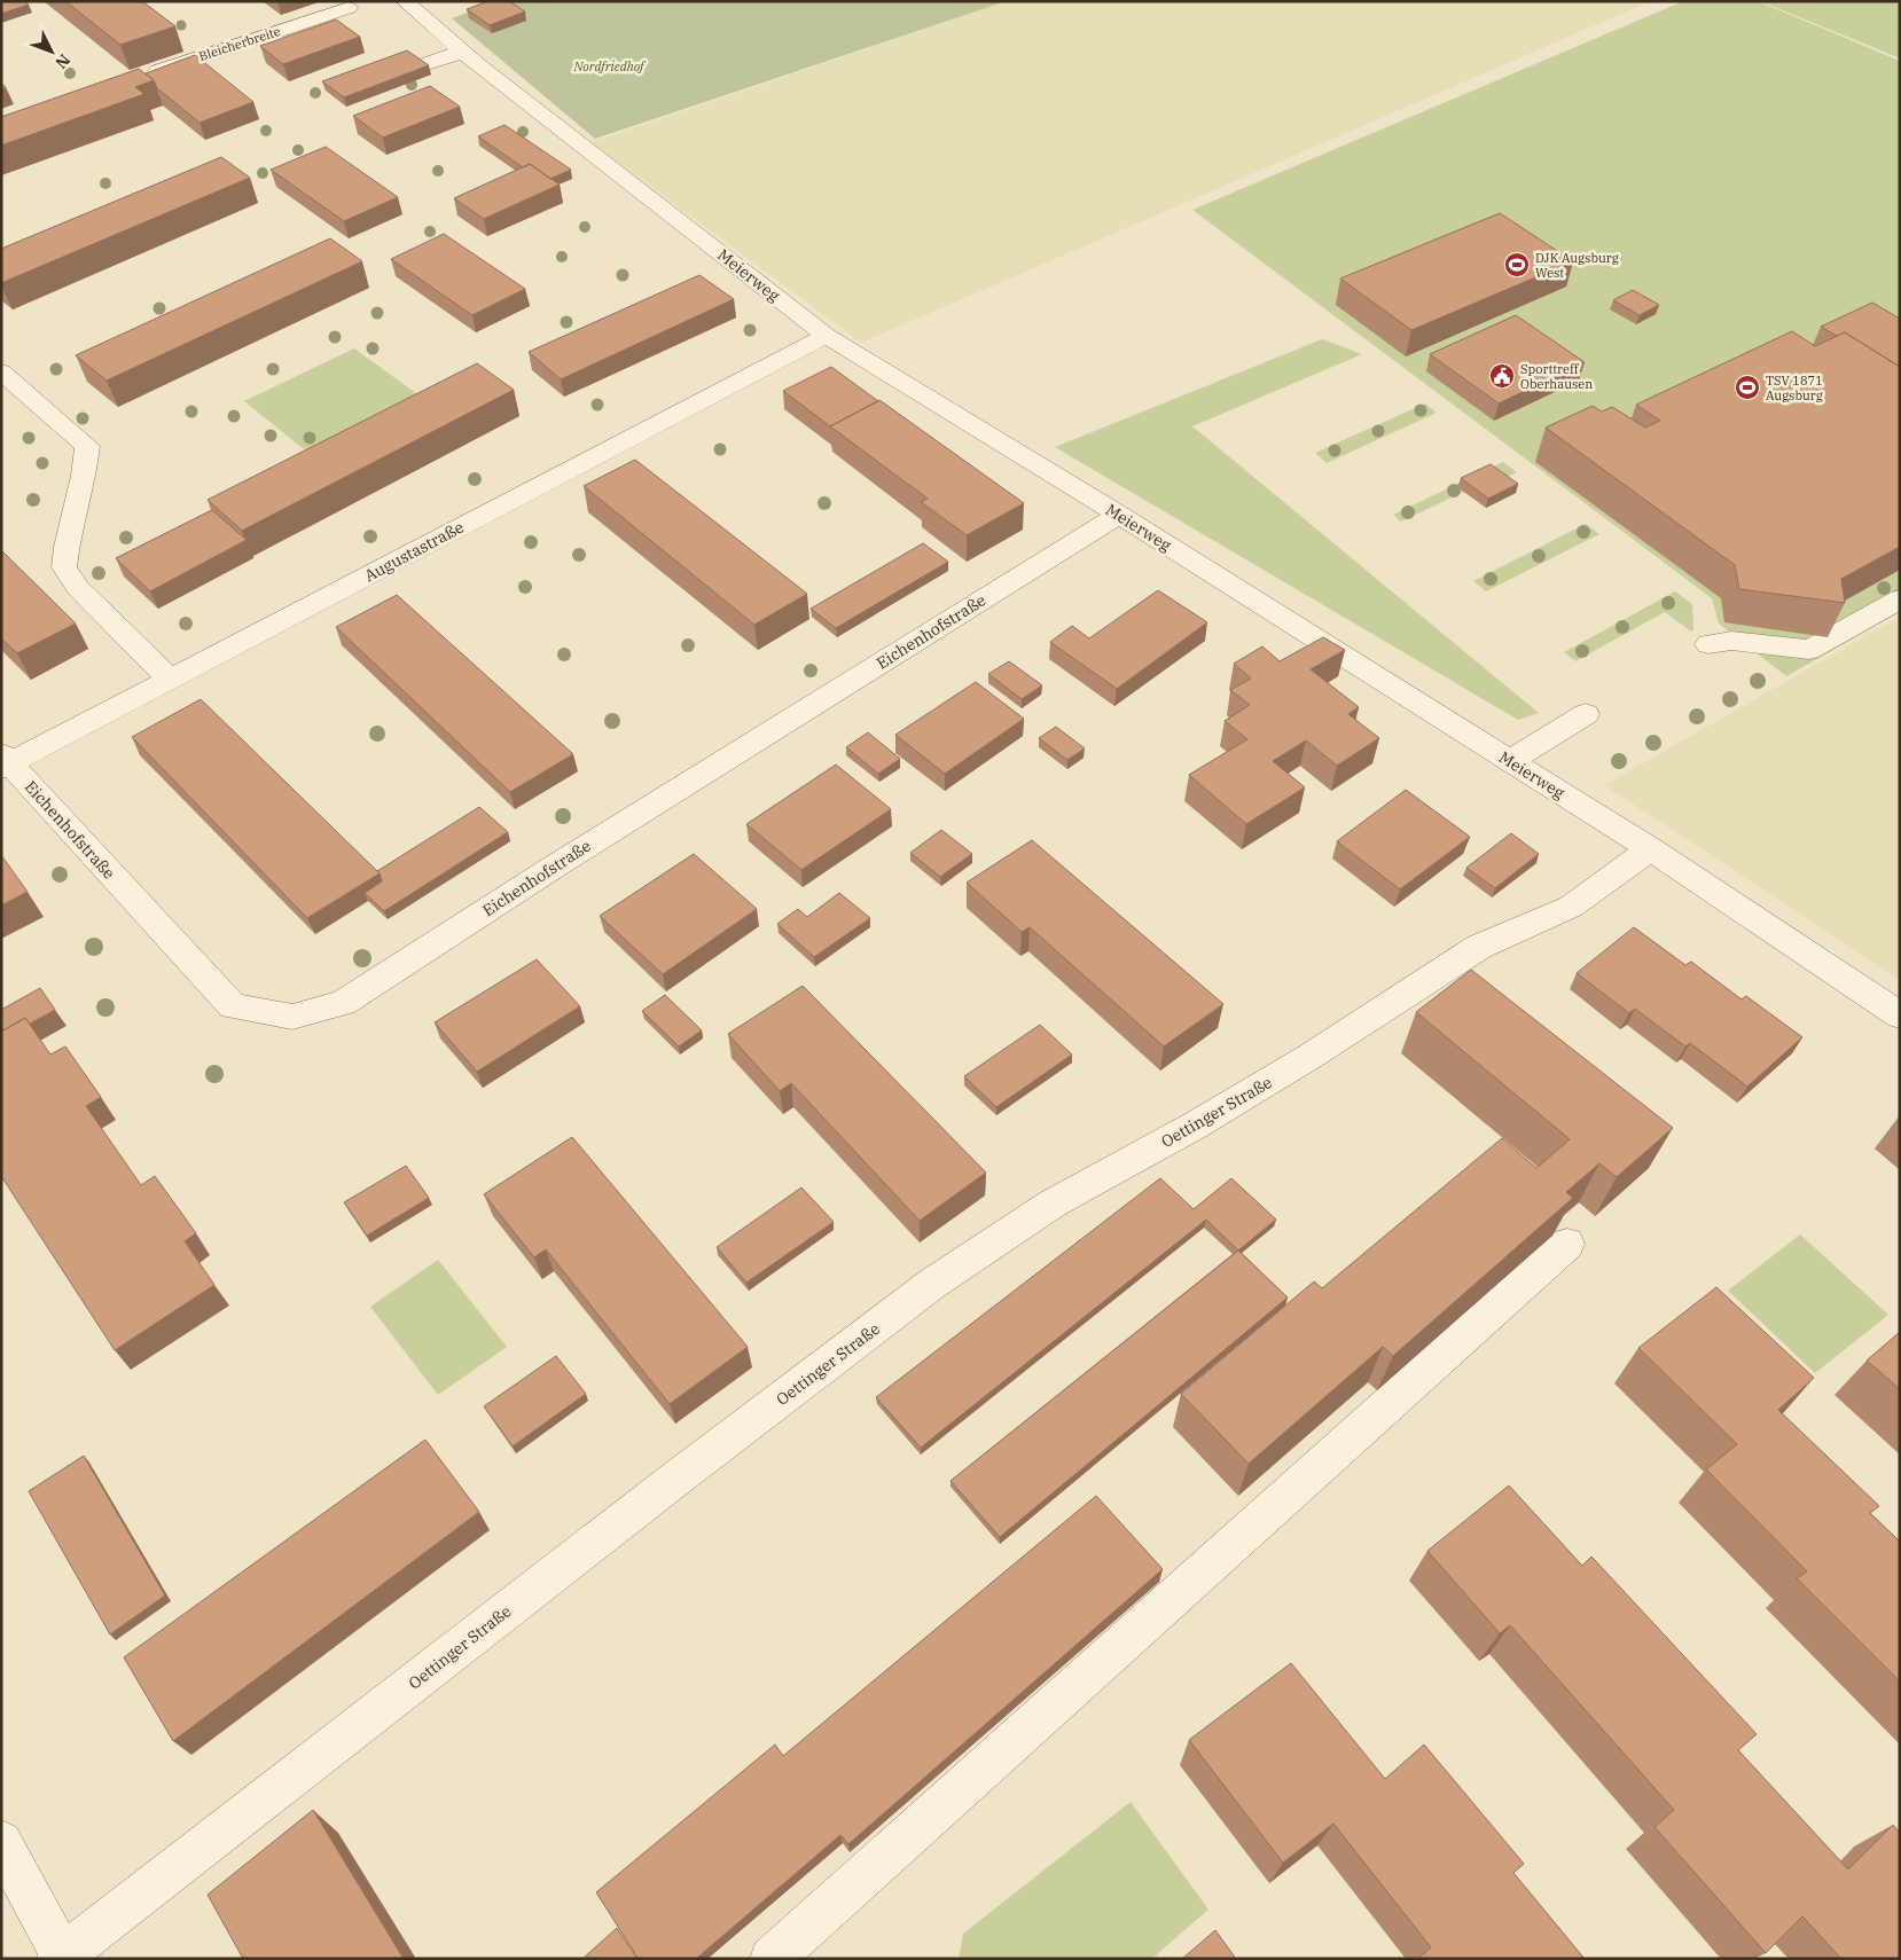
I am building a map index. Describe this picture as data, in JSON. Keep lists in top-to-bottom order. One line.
{"streets":{"street":["Bleicherbreite","Meierweg","Augustastraße","Eichenhofstraße","Oettinger Straße"]},"crossings":[["Meierweg","Augustastraße"],["Meierweg","Eichenhofstraße"],["Meierweg","Oettinger Straße"],["Augustastraße","Eichenhofstraße"]],"parks":["Nordfriedhof"],"places":{"sports":["DJK Augsburg West","TSV 1871 Augsburg"],"public building":["Sporttreff Oberhausen"]},"north":"bottom right"}
